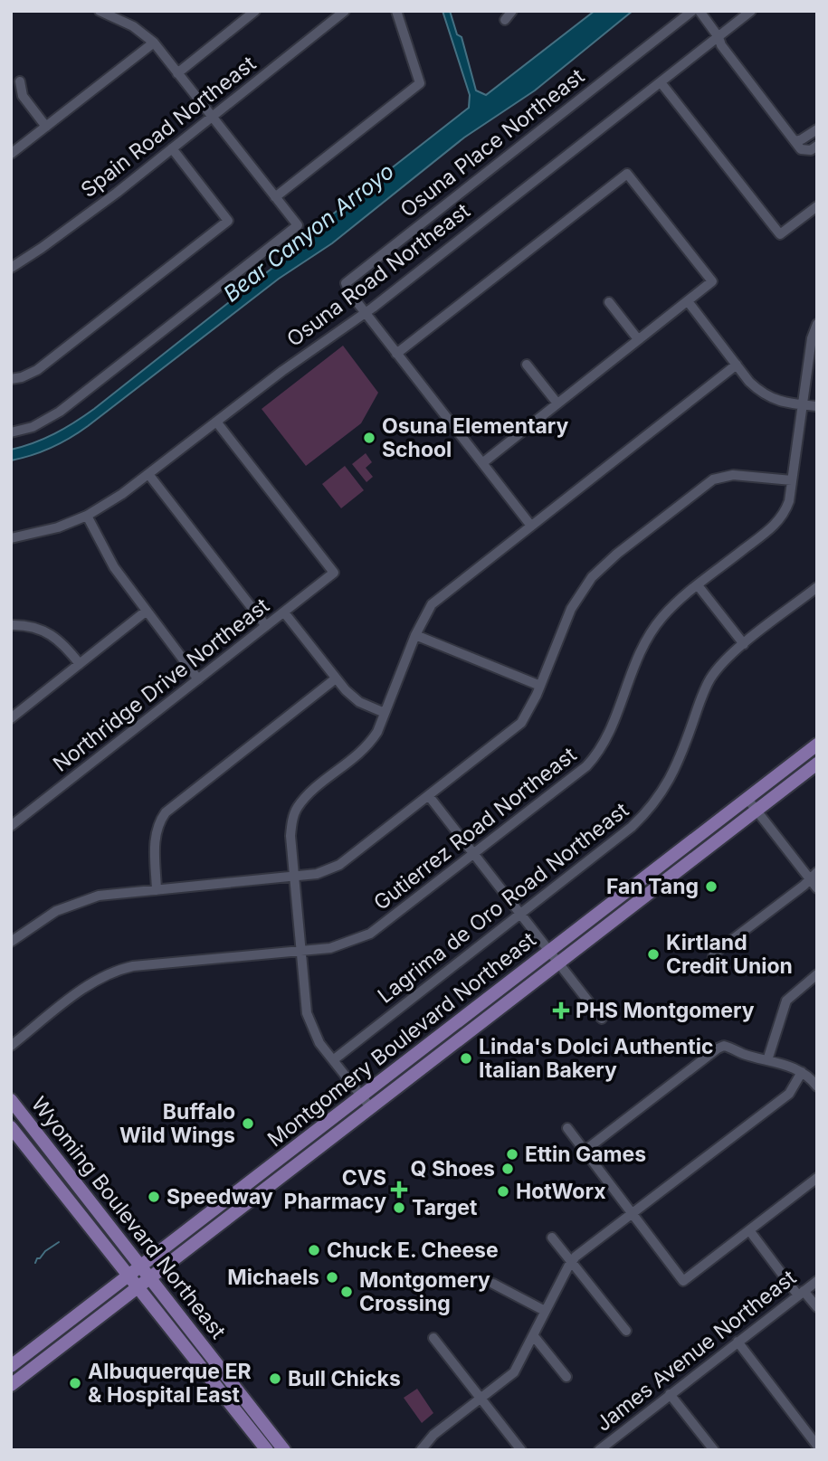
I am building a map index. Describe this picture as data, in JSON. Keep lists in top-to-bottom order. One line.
{"streets":{"main road":["Montgomery Boulevard Northeast","Wyoming Boulevard Northeast"],"street":["Spain Road Northeast","Osuna Place Northeast","Osuna Road Northeast","Northridge Drive Northeast","Gutierrez Road Northeast","Lagrima de Oro Road Northeast","James Avenue Northeast"]},"crossings":[["Osuna Place Northeast","Osuna Road Northeast"],["Osuna Road Northeast","Northridge Drive Northeast"],["Montgomery Boulevard Northeast","Wyoming Boulevard Northeast"]],"water":["Bear Canyon Arroyo"],"places":{"other":["Osuna Elementary School","Fan Tang","Kirtland Credit Union","Linda's Dolci Authentic Italian Bakery","Buffalo Wild Wings","Ettin Games","Q Shoes","HotWorx","Speedway","Target","Chuck E. Cheese","Michaels","Montgomery Crossing","Bull Chicks","Albuquerque ER & Hospital East"],"health":["PHS Montgomery","CVS Pharmacy"]}}
